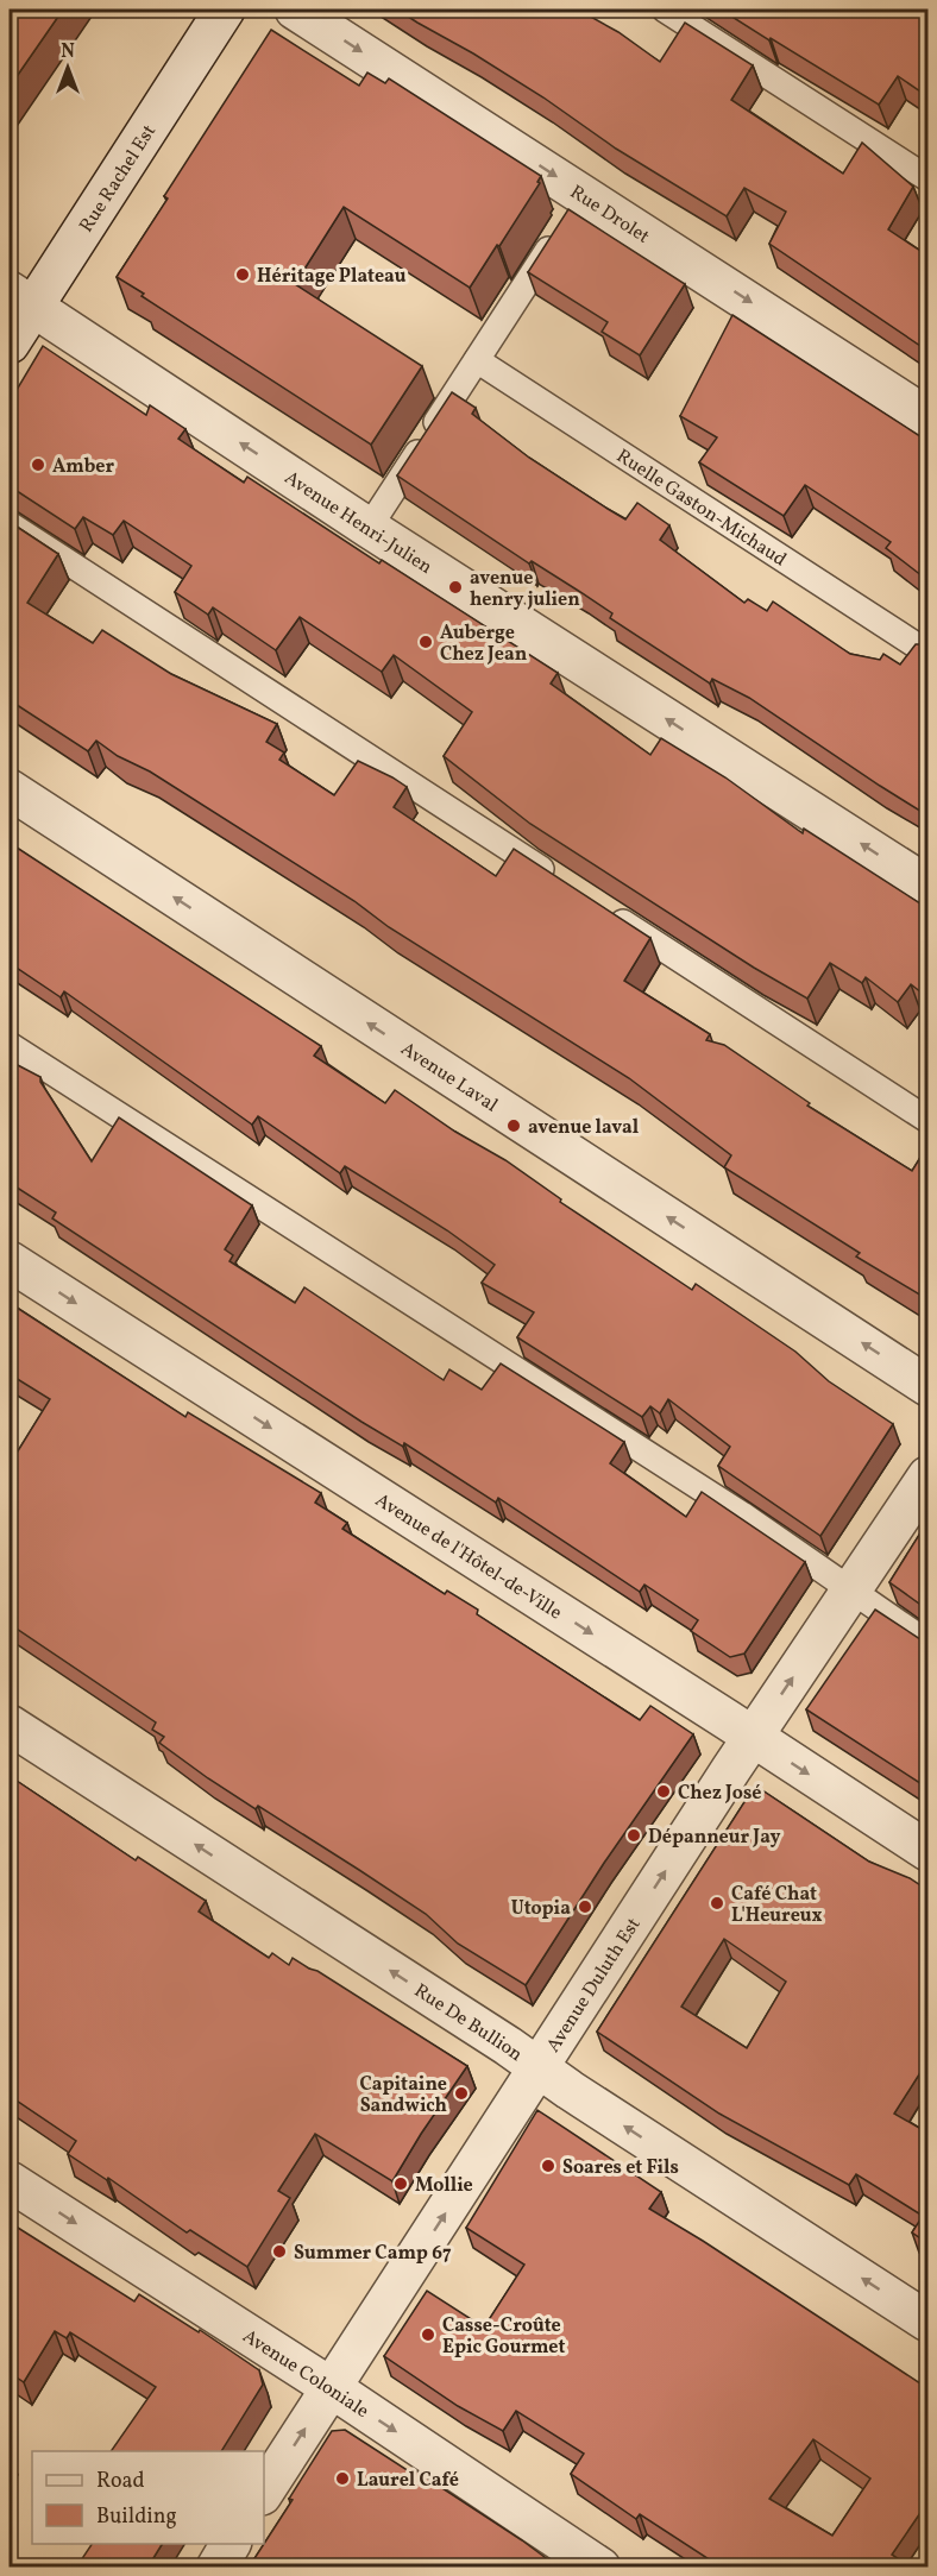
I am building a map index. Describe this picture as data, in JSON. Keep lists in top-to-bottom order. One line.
{"streets":{"street":["Rue Rachel Est","Rue Drolet","Avenue Henri-Julien","Avenue Laval","Avenue de l'Hôtel-de-Ville","Avenue Duluth Est","Rue De Bullion","Avenue Coloniale"],"lane":["Ruelle Gaston-Michaud"]},"crossings":[["Rue Rachel Est","Avenue Henri-Julien"],["Avenue de l'Hôtel-de-Ville","Avenue Duluth Est"],["Avenue Duluth Est","Rue De Bullion"],["Avenue Duluth Est","Avenue Coloniale"]],"one_way":["Rue Drolet","Avenue Henri-Julien","Avenue Laval","Avenue de l'Hôtel-de-Ville","Avenue Duluth Est","Rue De Bullion","Avenue Coloniale"],"places":["Héritage Plateau","Amber","avenue henry julien","Auberge Chez Jean","avenue laval","Chez José","Dépanneur Jay","Café Chat L'Heureux","Utopia","Capitaine Sandwich","Soares et Fils","Mollie","Summer Camp 67","Casse-Croûte Epic Gourmet","Laurel Café"],"legend":["Road","Building"],"north":"top"}
